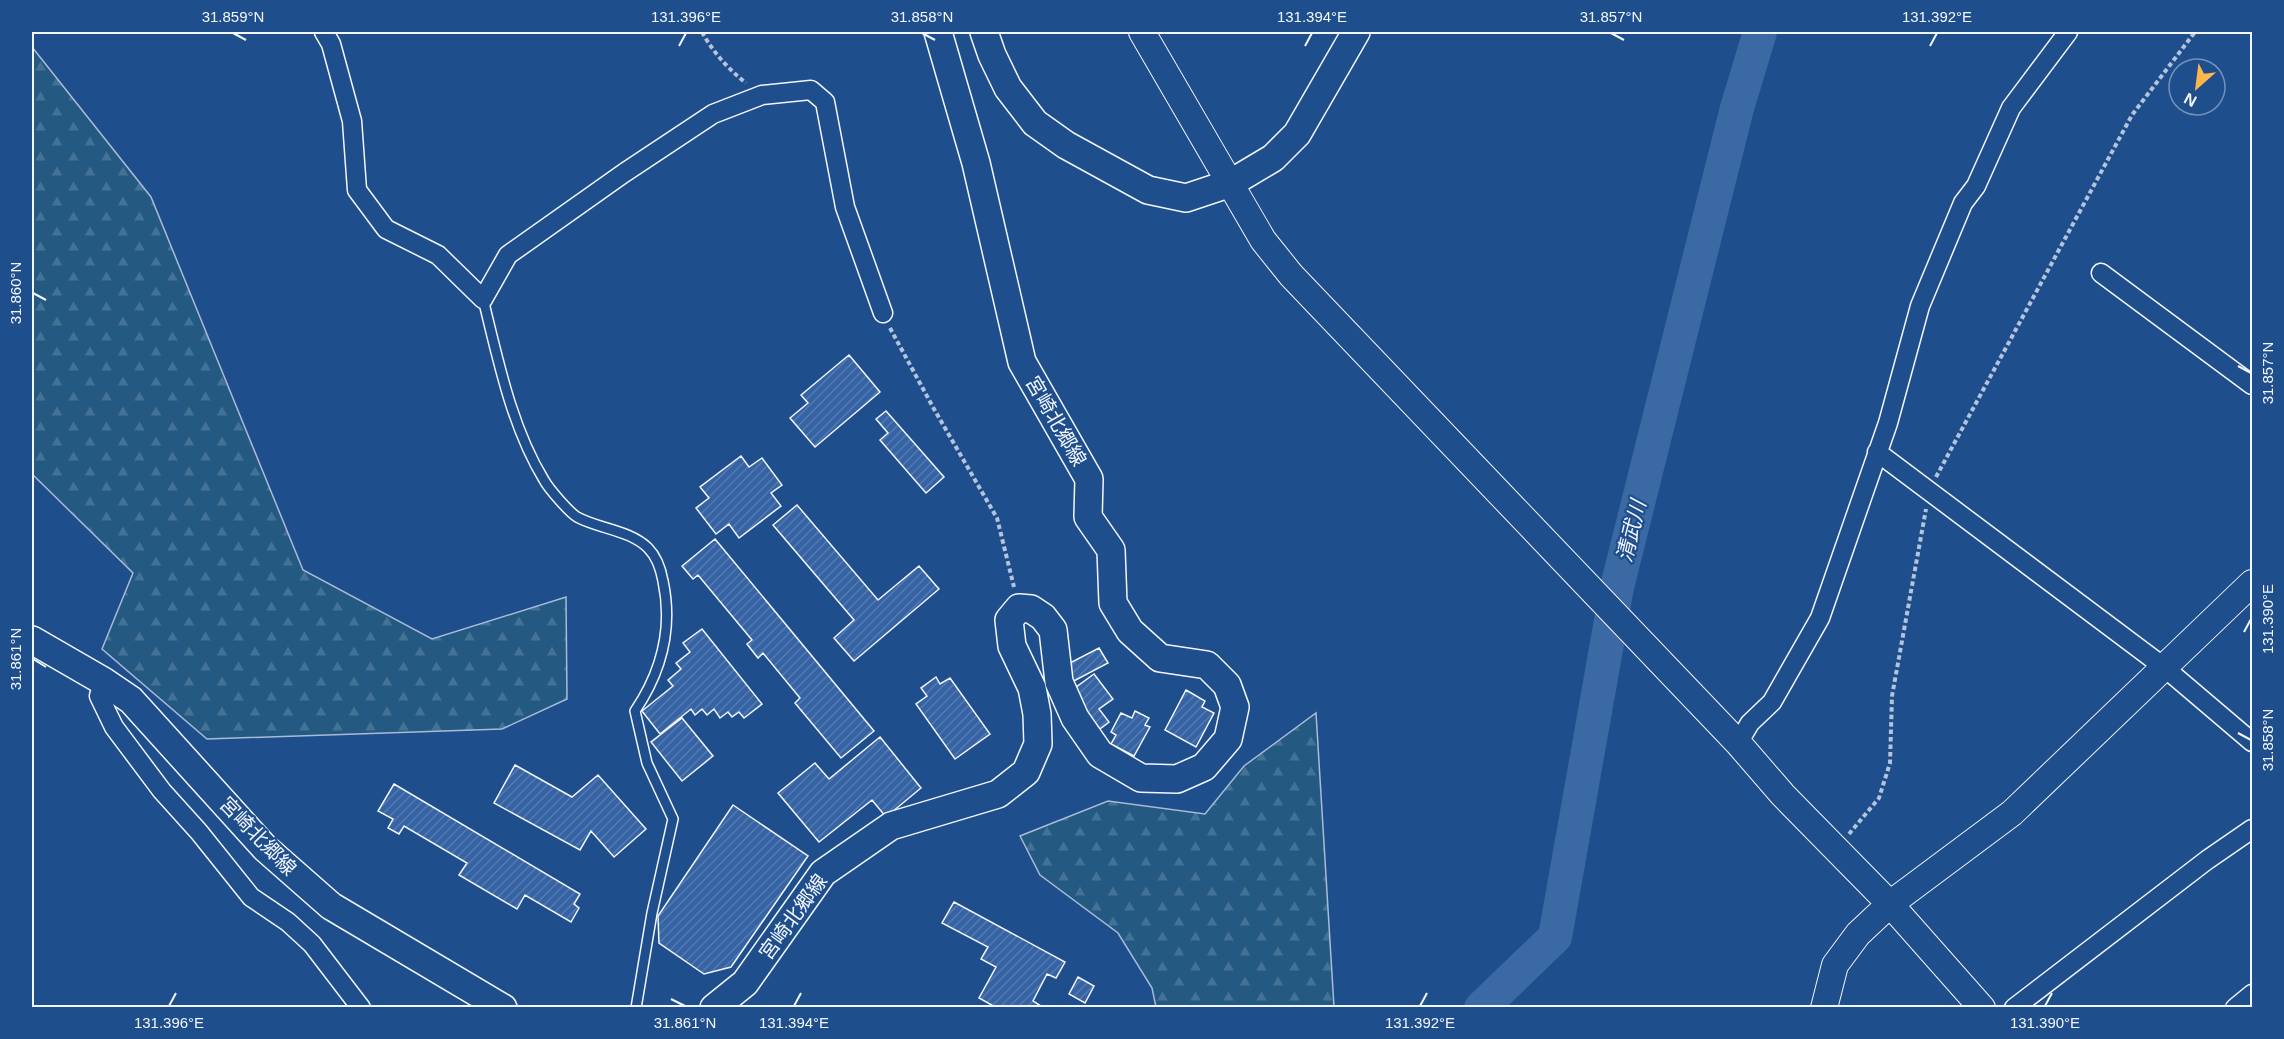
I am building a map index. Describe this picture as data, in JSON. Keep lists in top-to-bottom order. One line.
{"streets":{"main road":["宮崎北郷線"]},"water":["清武川"],"north":"bottom left","coordinates":["31.859°N","131.396°E","31.858°N","131.394°E","31.857°N","131.392°E","31.860°N","131.390°E","31.861°N"]}
